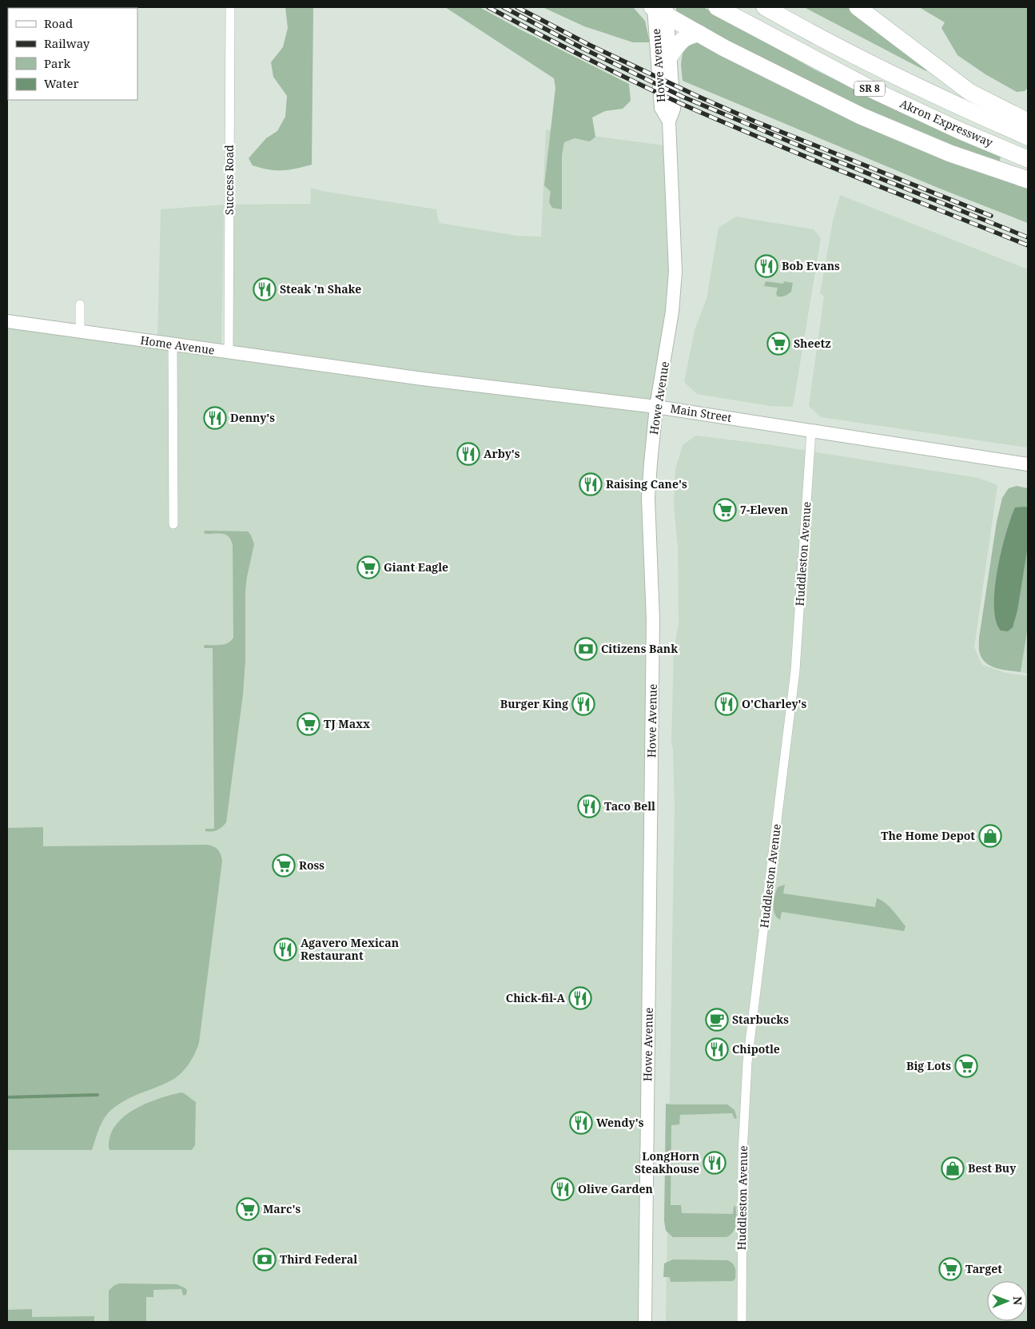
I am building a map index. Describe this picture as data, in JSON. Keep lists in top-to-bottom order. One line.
{"streets":{"highway":["SR 8","Akron Expressway"],"street":["Howe Avenue","Success Road","Home Avenue","Main Street","Huddleston Avenue"]},"crossings":[["Howe Avenue","Main Street"],["Success Road","Home Avenue"],["Home Avenue","Main Street"],["Main Street","Huddleston Avenue"]],"places":{"restaurant":["Bob Evans","Steak 'n Shake","Denny's","Arby's","Raising Cane's","Burger King","O'Charley's","Taco Bell","Agavero Mexican Restaurant","Chick-fil-A","Chipotle","Wendy's","LongHorn Steakhouse","Olive Garden"],"supermarket":["Sheetz","7-Eleven","Giant Eagle","TJ Maxx","Ross","Big Lots","Marc's","Target"],"bank":["Citizens Bank","Third Federal"],"shop":["The Home Depot","Best Buy"],"cafe":["Starbucks"]},"legend":["Road","Railway","Park","Water"],"north":"right"}
